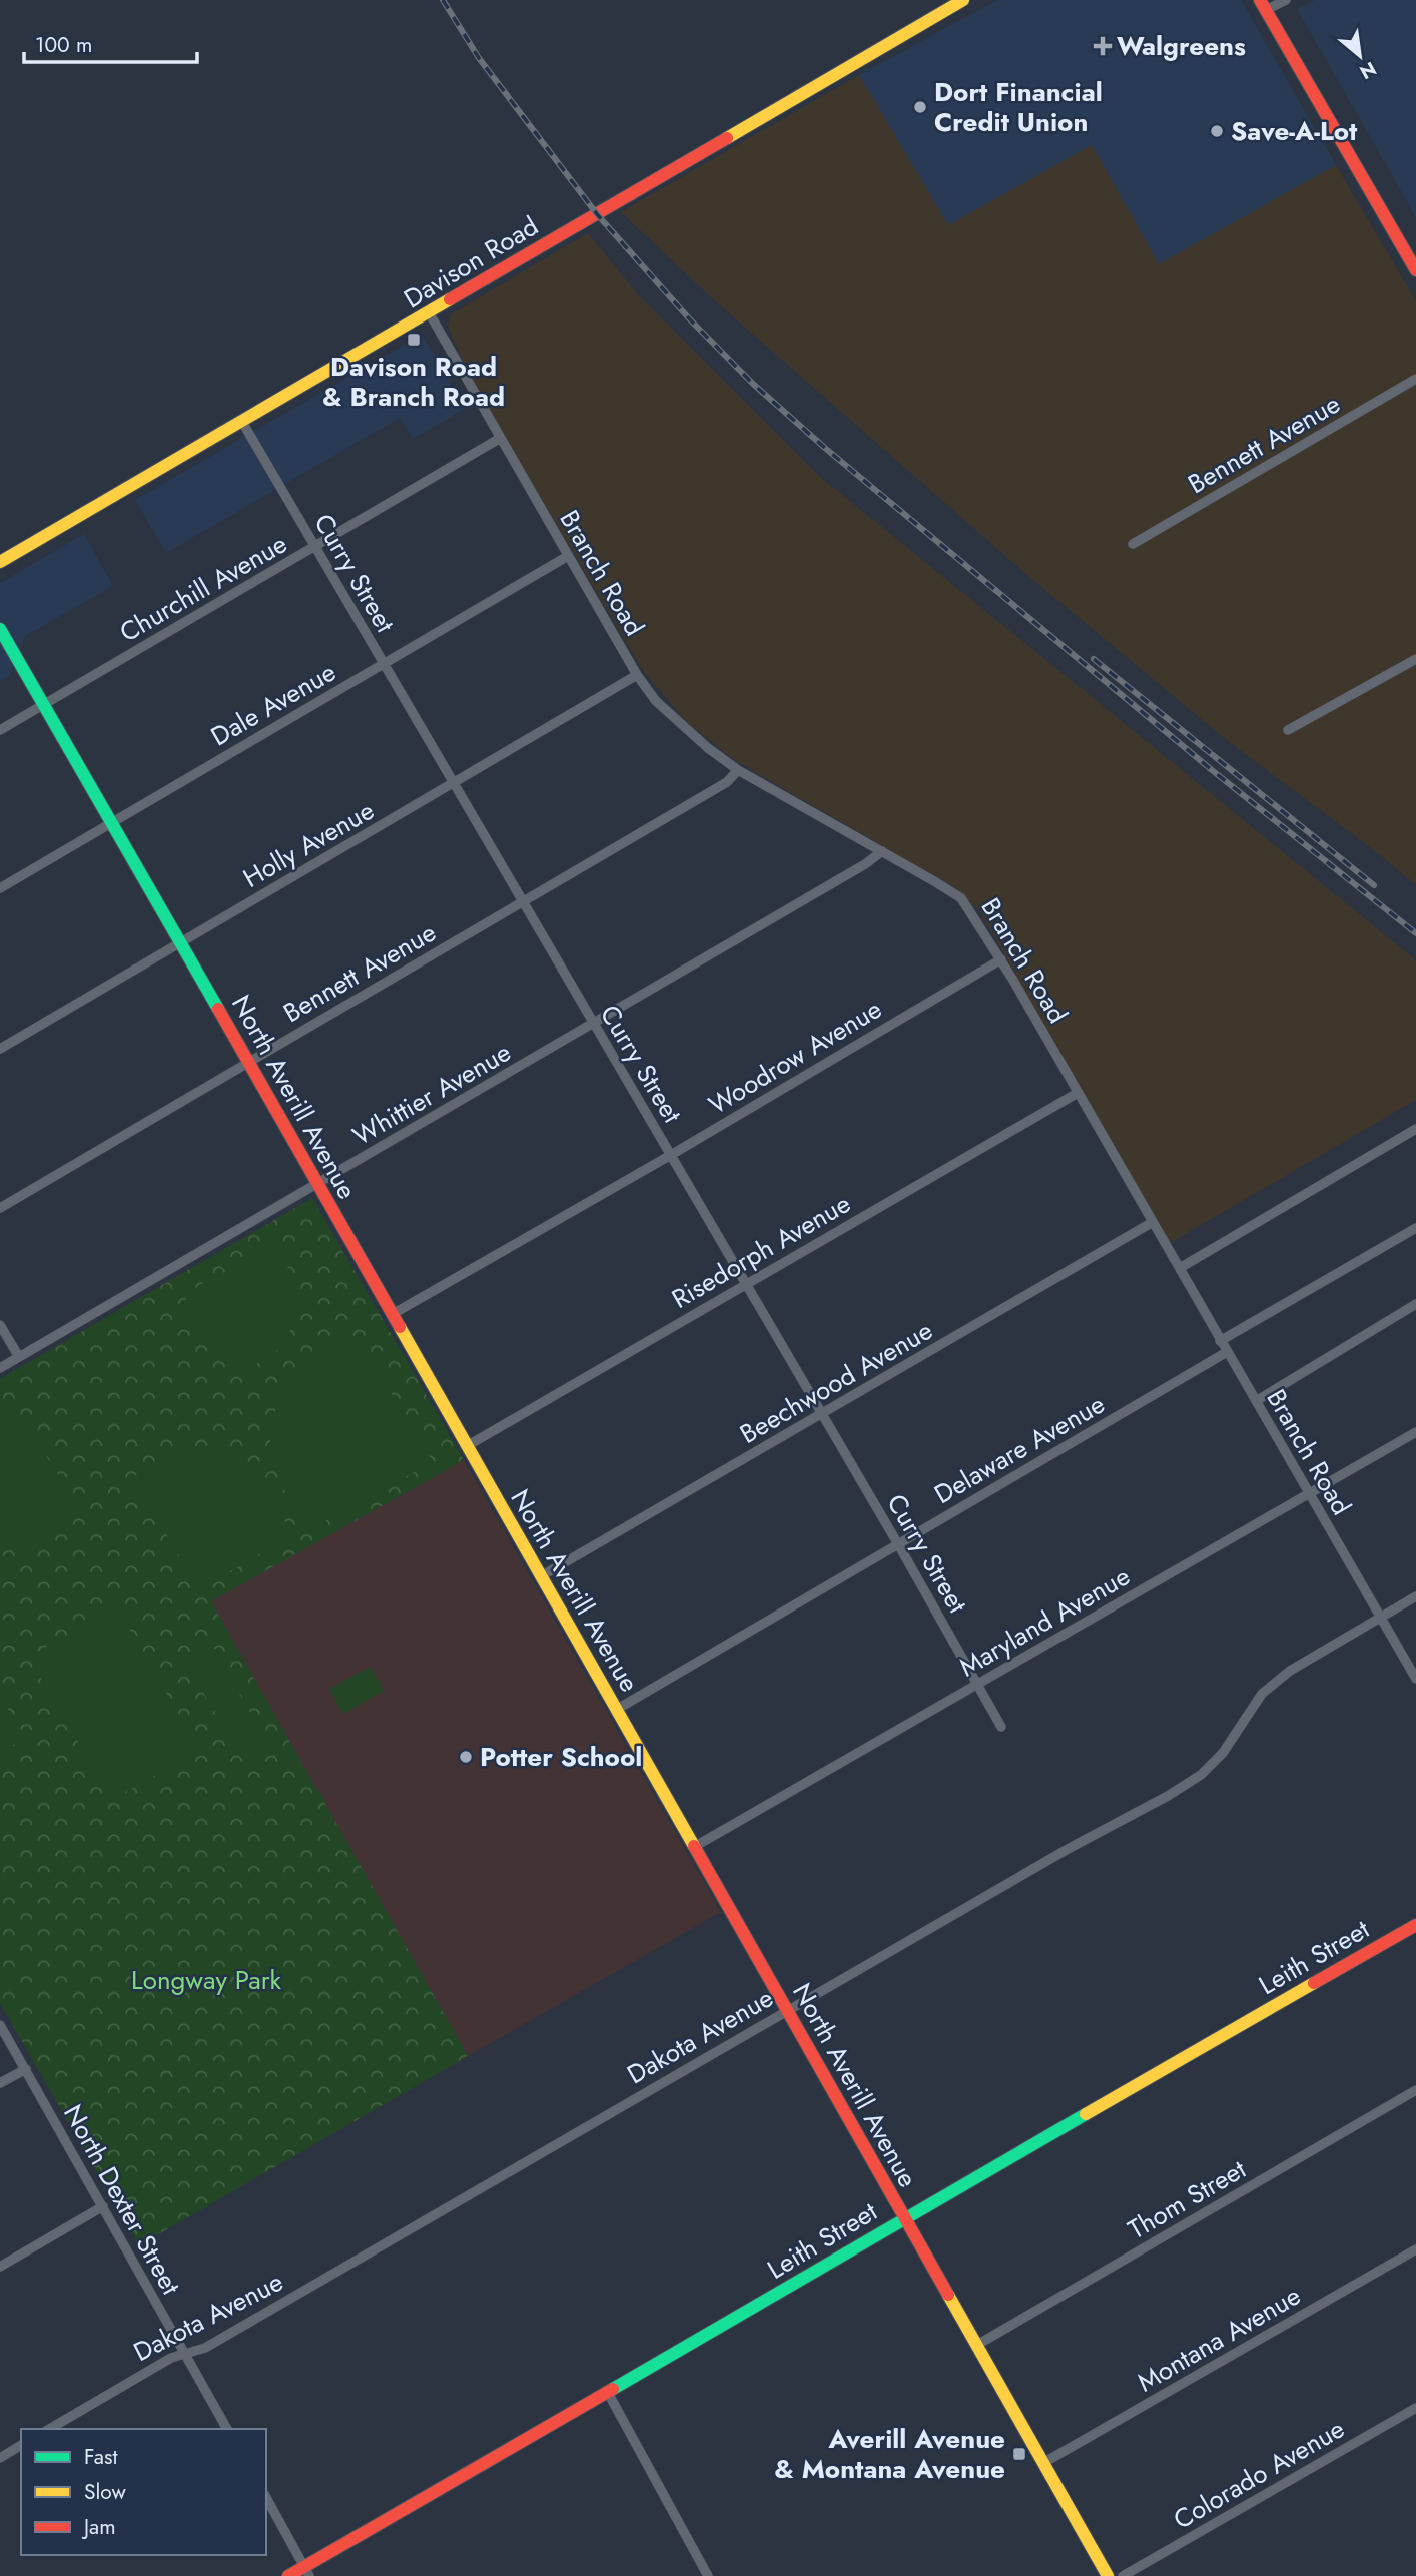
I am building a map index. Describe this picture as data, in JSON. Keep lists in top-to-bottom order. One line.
{"streets":{"street":["Davison Road","Bennett Avenue","Curry Street","Branch Road","Churchill Avenue","Dale Avenue","Holly Avenue","Woodrow Avenue","Whittier Avenue","North Averill Avenue","Risedorph Avenue","Beechwood Avenue","Delaware Avenue","Maryland Avenue","Leith Street","Dakota Avenue","North Dexter Street","Thom Street","Montana Avenue","Colorado Avenue"]},"crossings":[["Davison Road","Curry Street"],["Davison Road","Branch Road"],["Bennett Avenue","Curry Street"],["Bennett Avenue","Branch Road"],["Bennett Avenue","North Averill Avenue"],["Curry Street","Churchill Avenue"],["Curry Street","Dale Avenue"],["Curry Street","Holly Avenue"],["Curry Street","Woodrow Avenue"],["Curry Street","Whittier Avenue"],["Curry Street","Risedorph Avenue"],["Curry Street","Beechwood Avenue"],["Curry Street","Delaware Avenue"],["Curry Street","Maryland Avenue"],["Branch Road","Churchill Avenue"],["Branch Road","Dale Avenue"],["Branch Road","Holly Avenue"],["Branch Road","Woodrow Avenue"],["Branch Road","Whittier Avenue"],["Branch Road","Risedorph Avenue"],["Branch Road","Beechwood Avenue"],["Branch Road","Delaware Avenue"],["Branch Road","Maryland Avenue"],["Branch Road","Dakota Avenue"],["Churchill Avenue","North Averill Avenue"],["Dale Avenue","North Averill Avenue"],["Holly Avenue","North Averill Avenue"],["Woodrow Avenue","North Averill Avenue"],["Whittier Avenue","North Averill Avenue"],["North Averill Avenue","Risedorph Avenue"],["North Averill Avenue","Beechwood Avenue"],["North Averill Avenue","Delaware Avenue"],["North Averill Avenue","Maryland Avenue"],["North Averill Avenue","Leith Street"],["North Averill Avenue","Dakota Avenue"],["North Averill Avenue","Thom Street"],["North Averill Avenue","Montana Avenue"],["Dakota Avenue","North Dexter Street"]],"parks":["Longway Park"],"places":{"health":["Walgreens"],"other":["Dort Financial Credit Union","Save-A-Lot","Potter School"],"transit":["Davison Road & Branch Road","Averill Avenue & Montana Avenue"]},"legend":["Fast","Slow","Jam"],"scale_bar":"100 m","north":"bottom right"}
